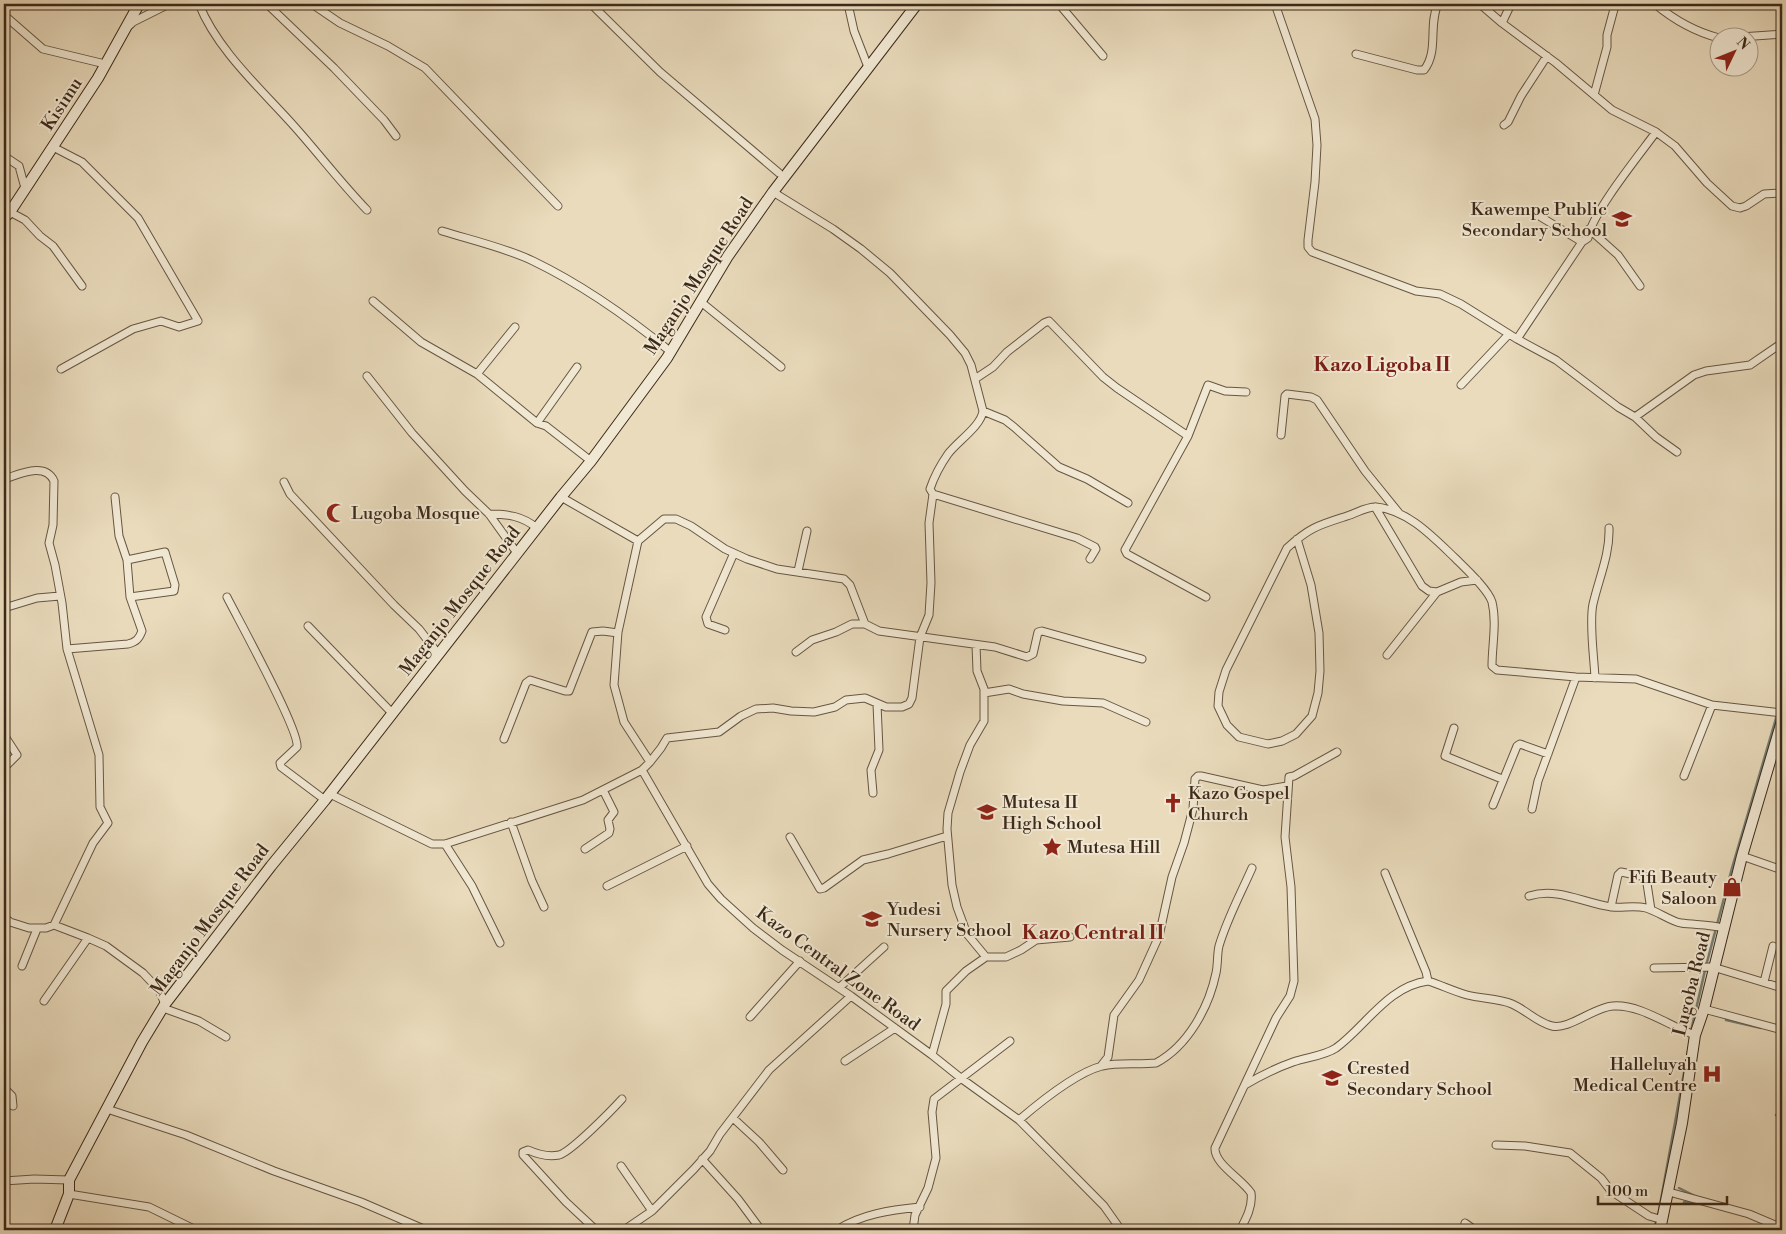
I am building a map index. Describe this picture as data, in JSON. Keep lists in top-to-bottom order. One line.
{"streets":{"street":["Kisimu","Maganjo Mosque Road","Kazo Central Zone Road","Lugoba Road"]},"districts":["Kazo Ligoba II","Kazo Central II"],"places":{"school or university":["Kawempe Public Secondary School","Mutesa II High School","Yudesi Nursery School","Crested Secondary School"],"mosque":["Lugoba Mosque"],"church":["Kazo Gospel Church"],"place":["Mutesa Hill"],"shop":["Fifi Beauty Saloon"],"hospital":["Halleluyah Medical Centre"]},"scale_bar":"100 m","north":"top right"}
